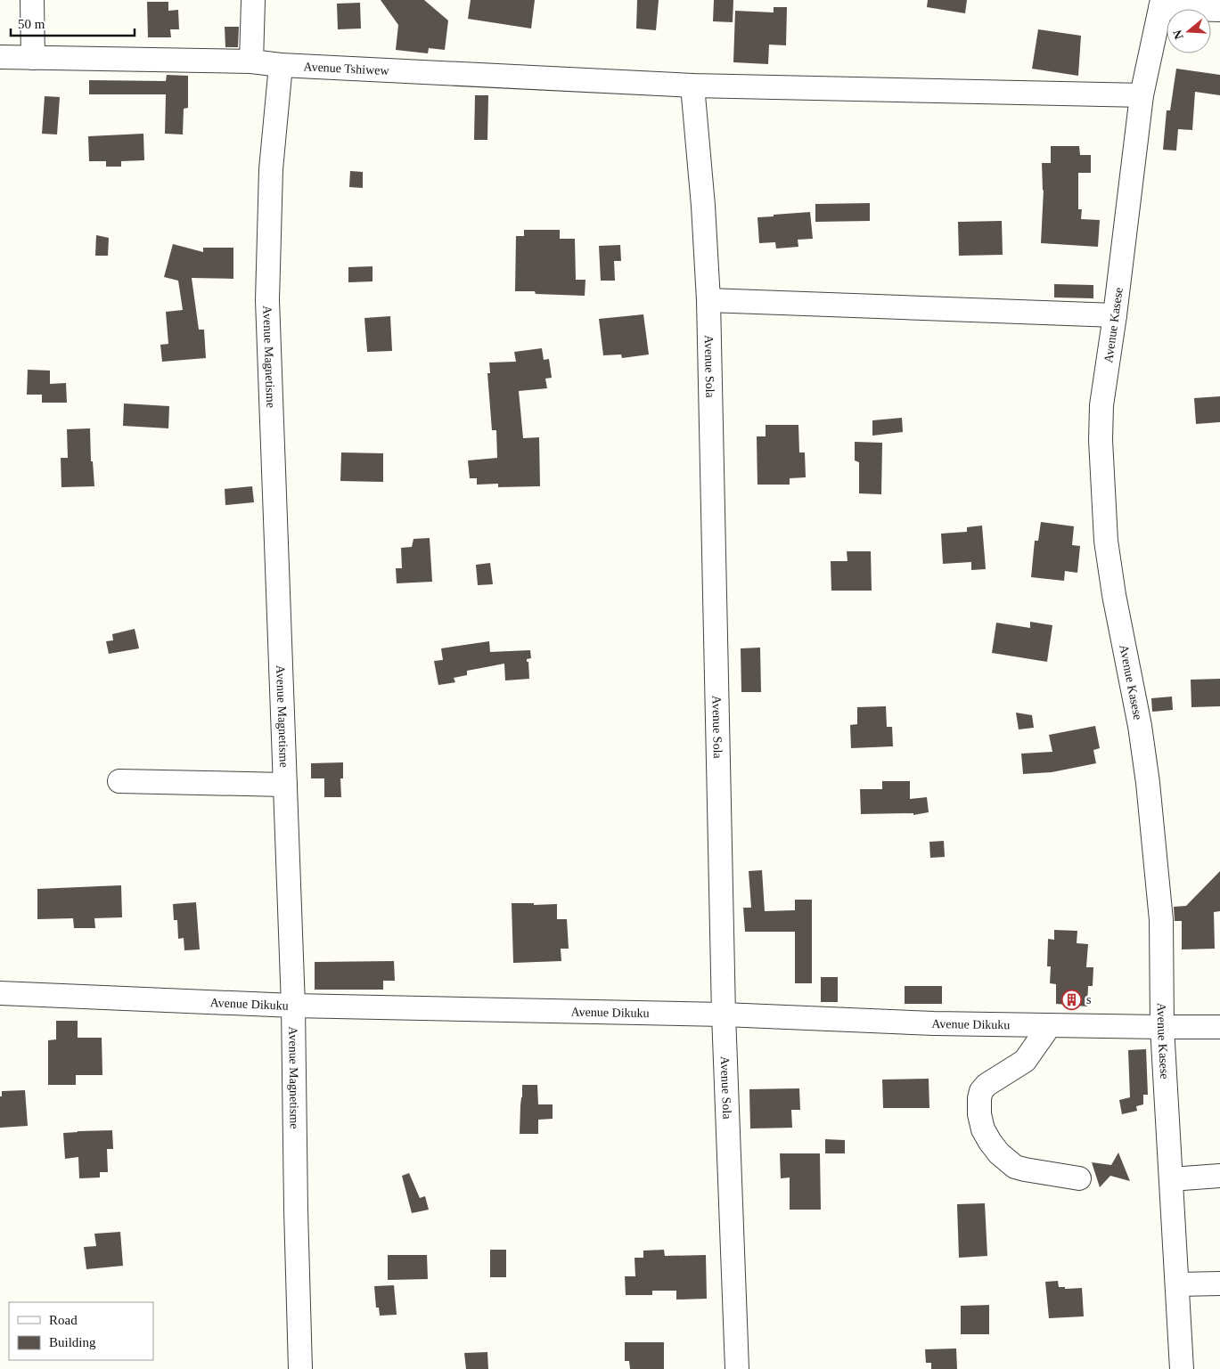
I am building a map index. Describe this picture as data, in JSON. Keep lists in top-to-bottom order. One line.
{"streets":{"street":["Avenue Tshiwew","Avenue Kasese","Avenue Magnetisme","Avenue Sola","Avenue Dikuku"]},"crossings":[["Avenue Tshiwew","Avenue Kasese"],["Avenue Tshiwew","Avenue Magnetisme"],["Avenue Tshiwew","Avenue Sola"],["Avenue Kasese","Avenue Dikuku"],["Avenue Magnetisme","Avenue Dikuku"],["Avenue Sola","Avenue Dikuku"]],"places":{"building":["s"]},"legend":["Road","Building"],"scale_bar":"50 m","north":"left"}
